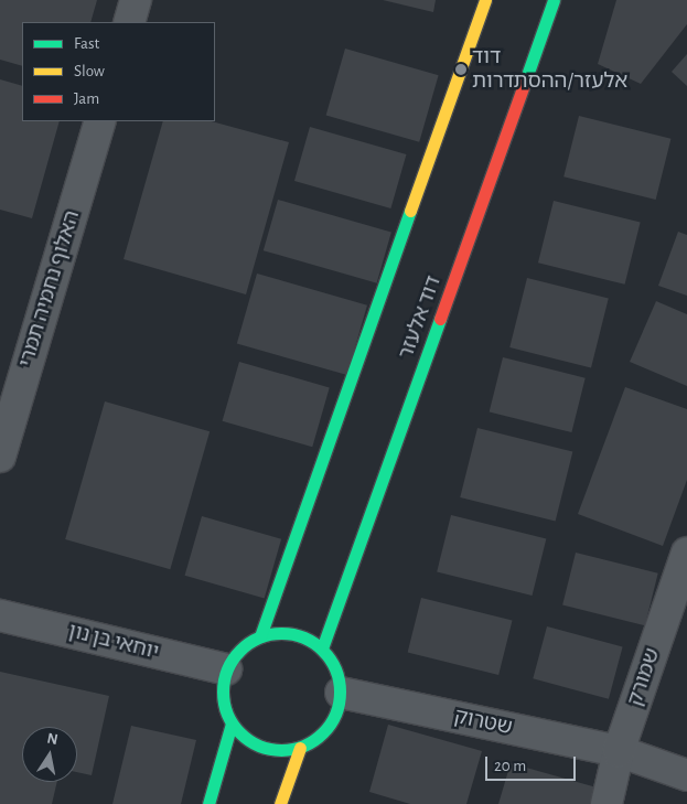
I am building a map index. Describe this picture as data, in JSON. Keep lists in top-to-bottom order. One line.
{"streets":{"street":["האלוף נחמיה תמרי","דוד אלעזר","יוחאי בן נון","שמורק","שטרוק"]},"crossings":[["דוד אלעזר","יוחאי בן נון"],["דוד אלעזר","שטרוק"],["יוחאי בן נון","שטרוק"],["שמורק","שטרוק"]],"places":["דוד אלעזר/ההסתדרות"],"legend":["Fast","Slow","Jam"],"scale_bar":"20 m","north":"top"}
